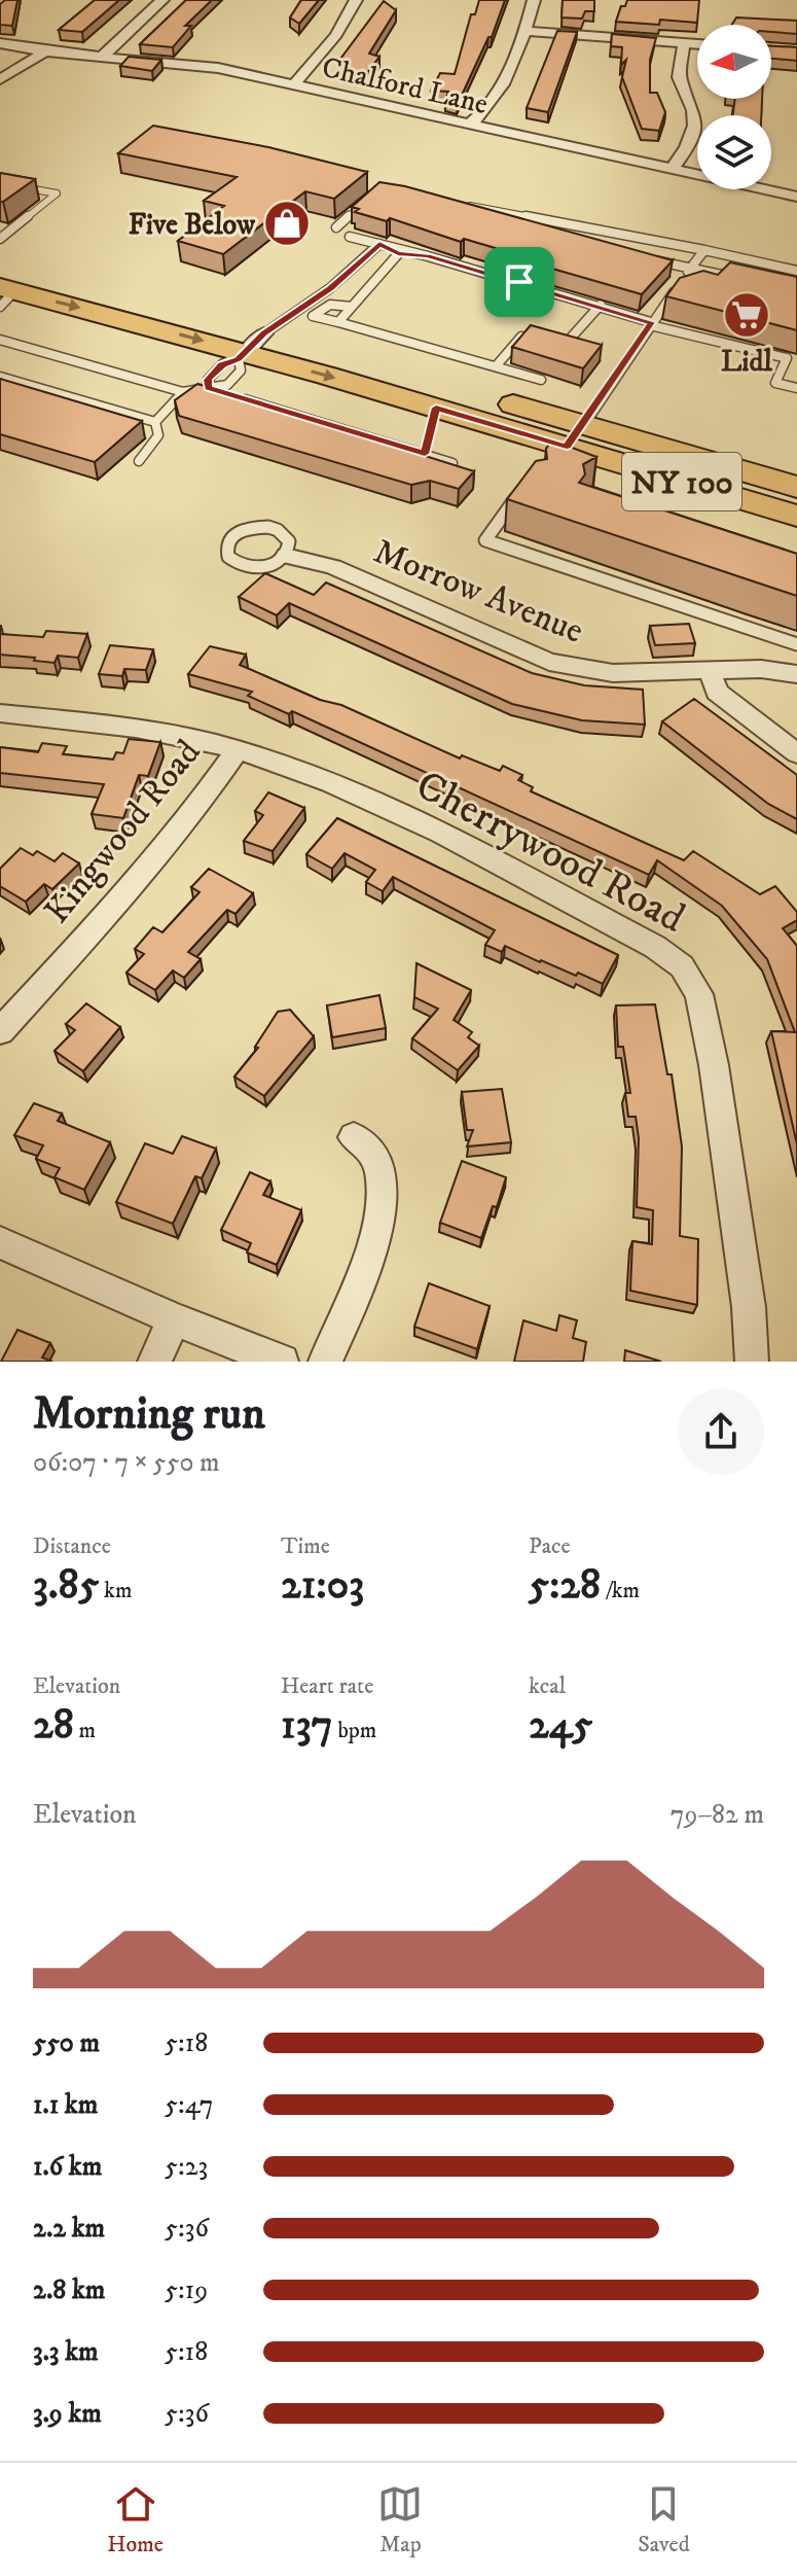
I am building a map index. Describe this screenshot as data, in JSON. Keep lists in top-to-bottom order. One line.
{"streets":{"main road":["NY 100"],"street":["Chalford Lane","Morrow Avenue","Kingwood Road","Cherrywood Road"]},"crossings":[["Kingwood Road","Cherrywood Road"]],"places":{"shop":["Five Below"],"supermarket":["Lidl"]},"north":"left","page":{"heading":["Morning run","06:07 · 7 × 550 m"],"stats":[["Distance","3.85 km"],["Time","21:03"],["Pace","5:28 /km"],["Elevation","28 m"],["Heart rate","137 bpm"],["kcal","245"]],"chart":["Elevation","79–82 m"],"list":[{"name":"550 m","note":"5:18"},{"name":"1.1 km","note":"5:47"},{"name":"1.6 km","note":"5:23"},{"name":"2.2 km","note":"5:36"},{"name":"2.8 km","note":"5:19"},{"name":"3.3 km","note":"5:18"},{"name":"3.9 km","note":"5:36"}],"tabs":["Home","Map","Saved"]}}
